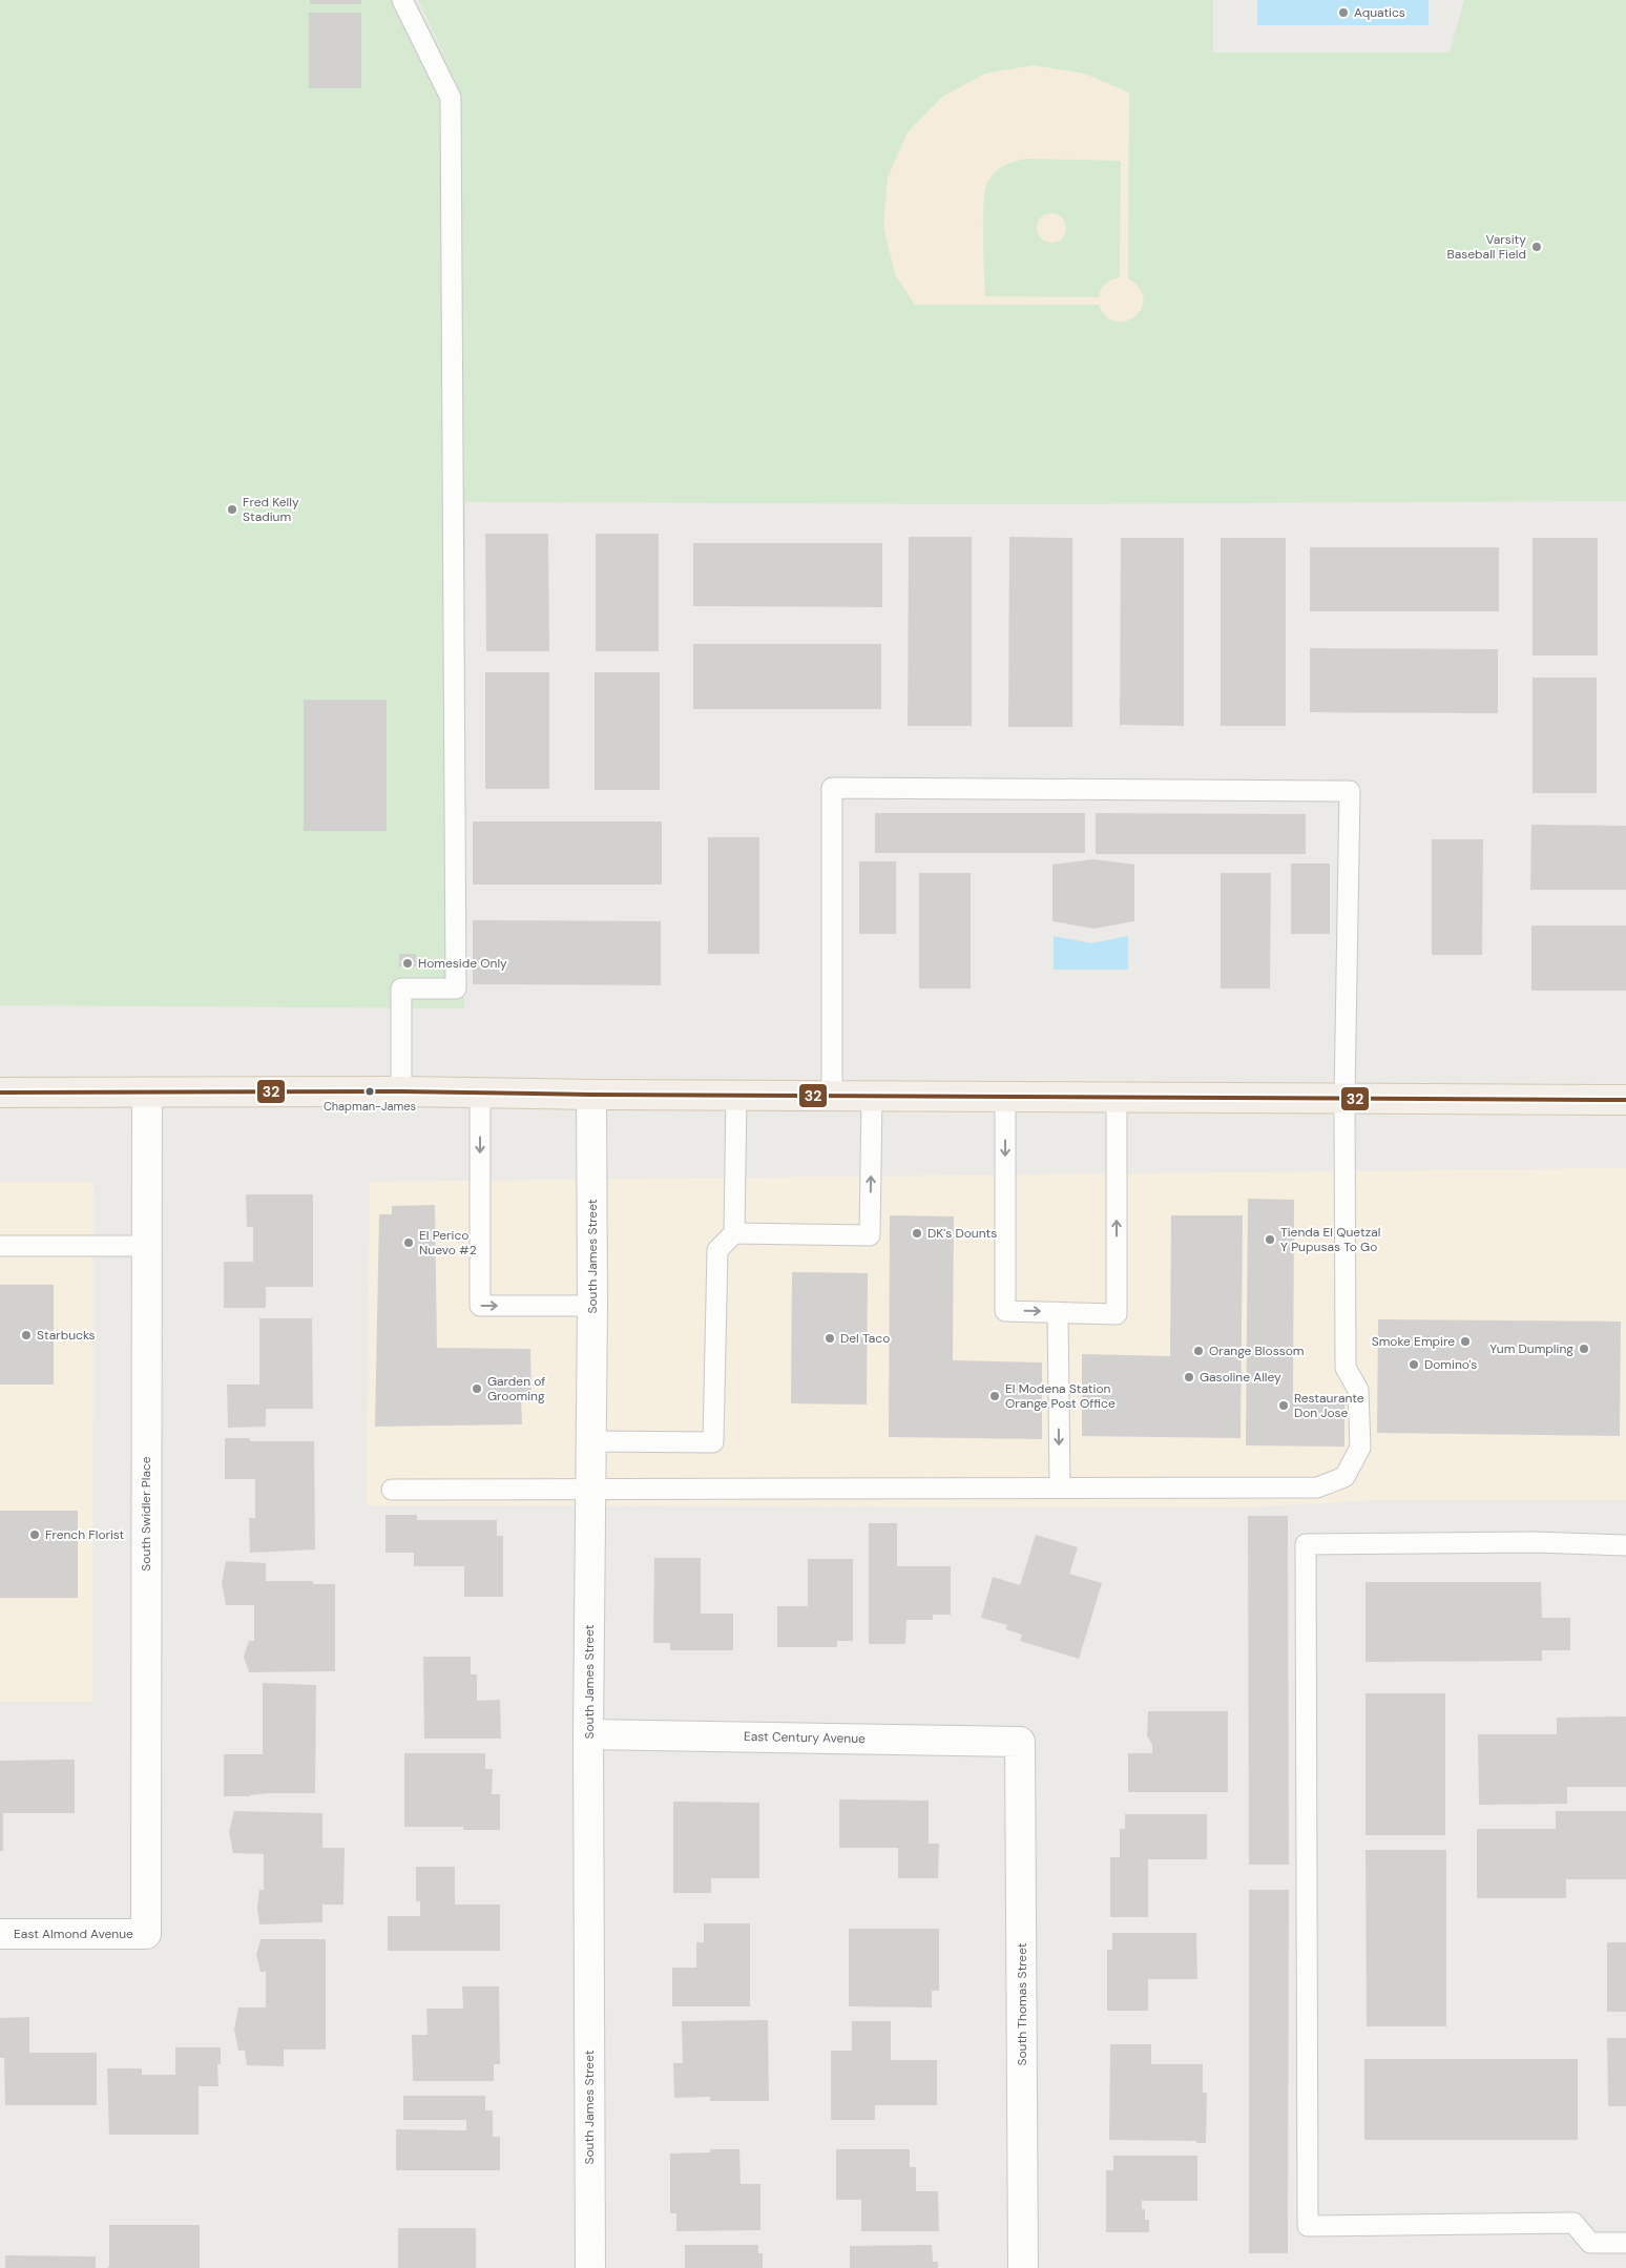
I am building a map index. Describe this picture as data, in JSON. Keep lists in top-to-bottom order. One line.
{"streets":{"street":["South James Street","South Swidler Place","East Century Avenue","East Almond Avenue","South Thomas Street"]},"crossings":[["South James Street","East Century Avenue"],["South Swidler Place","East Almond Avenue"],["East Century Avenue","South Thomas Street"]],"places":["Aquatics","Varsity Baseball Field","Fred Kelly Stadium","Homeside Only","Chapman-James","DK's Dounts","Tienda El Quetzal Y Pupusas To Go","El Perico Nuevo #2","Starbucks","Del Taco","Smoke Empire","Yum Dumpling","Orange Blossom","Domino's","Gasoline Alley","Garden of Grooming","El Modena Station Orange Post Office","Restaurante Don Jose","French Florist"],"lines":["transit line 32"]}
